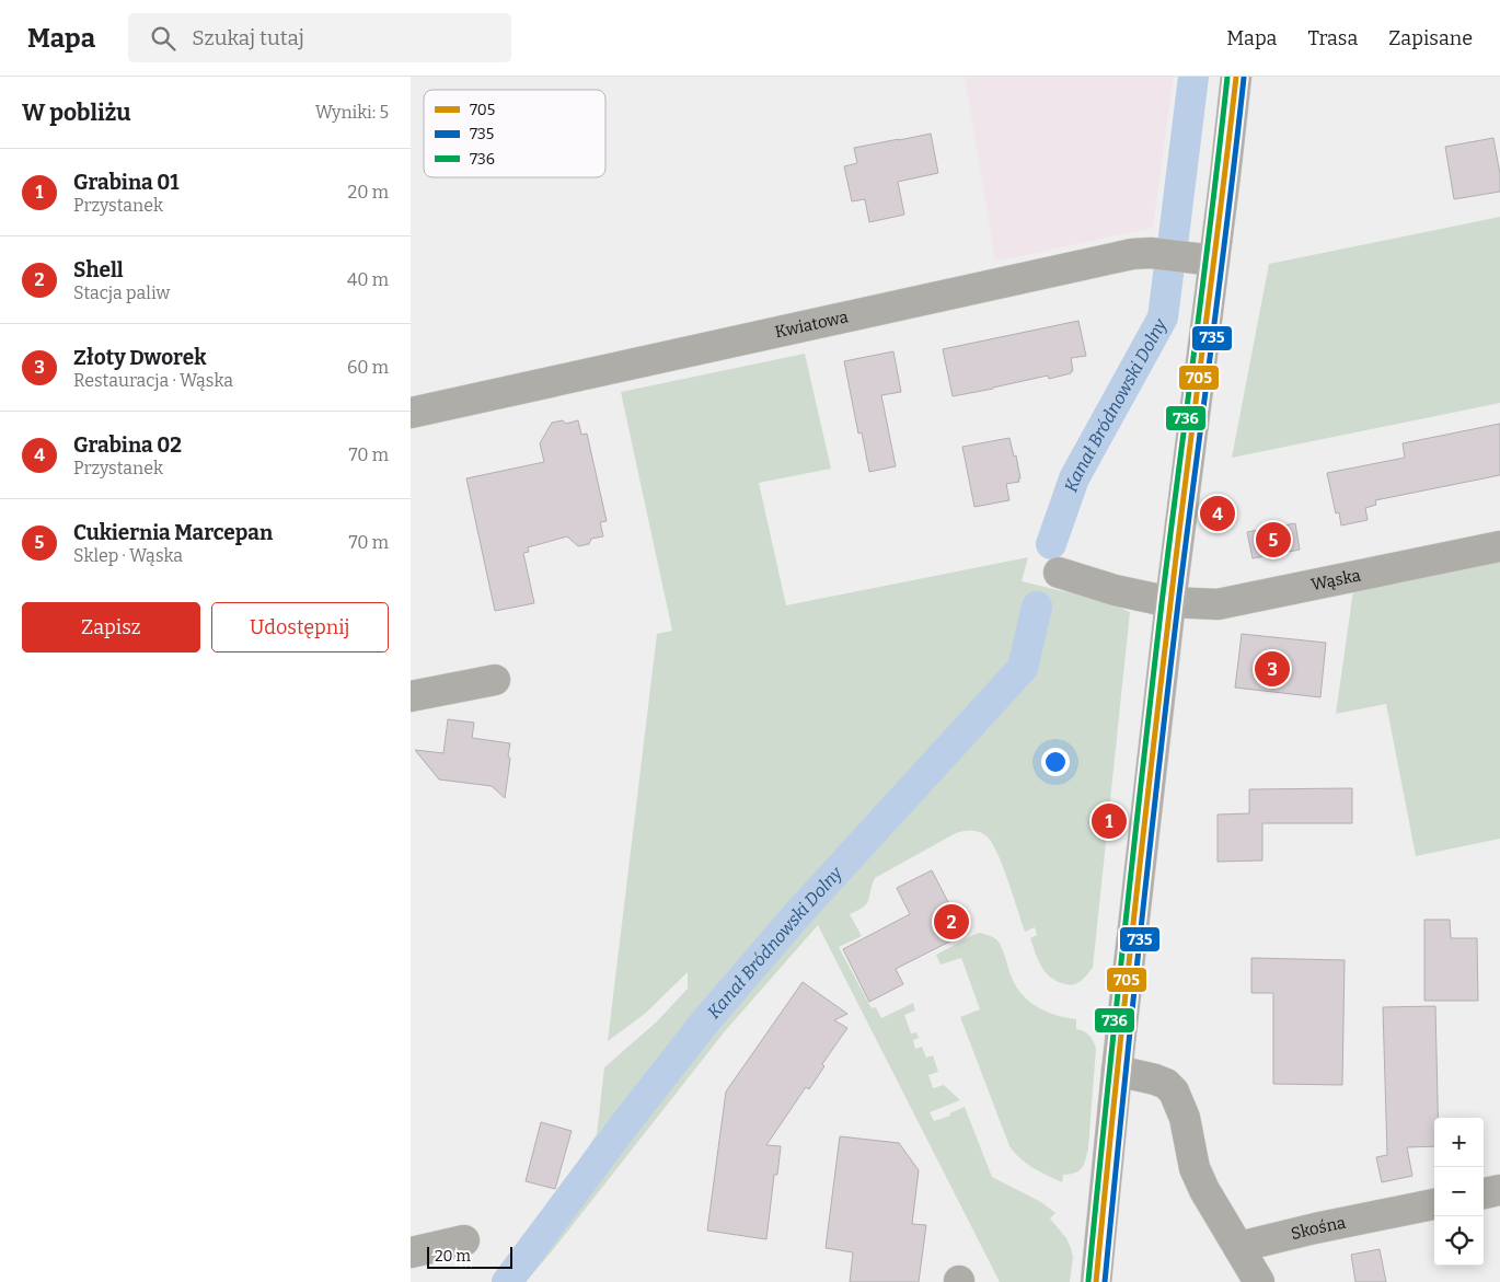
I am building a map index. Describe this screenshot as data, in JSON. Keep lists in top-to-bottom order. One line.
{"streets":{"street":["Kwiatowa","Wąska","Skośna"]},"water":["Kanał Bródnowski Dolny"],"lines":["transit line 705","transit line 736","transit line 735"],"legend":["705","735","736"],"scale_bar":"20 m","page":{"header":"Mapa","search":"Szukaj tutaj","nav":["Mapa","Trasa","Zapisane"],"heading":["W pobliżu","Wyniki: 5"],"list":[{"mark":"1","name":"Grabina 01","note":"Przystanek","value":"20 m"},{"mark":"2","name":"Shell","note":"Stacja paliw","value":"40 m"},{"mark":"3","name":"Złoty Dworek","note":"Restauracja · Wąska","value":"60 m"},{"mark":"4","name":"Grabina 02","note":"Przystanek","value":"70 m"},{"mark":"5","name":"Cukiernia Marcepan","note":"Sklep · Wąska","value":"70 m"}],"pins":["4","5","3","1","2"],"buttons":["Zapisz","Udostępnij"],"map_buttons":["+","−"],"scale":"20 m"}}
